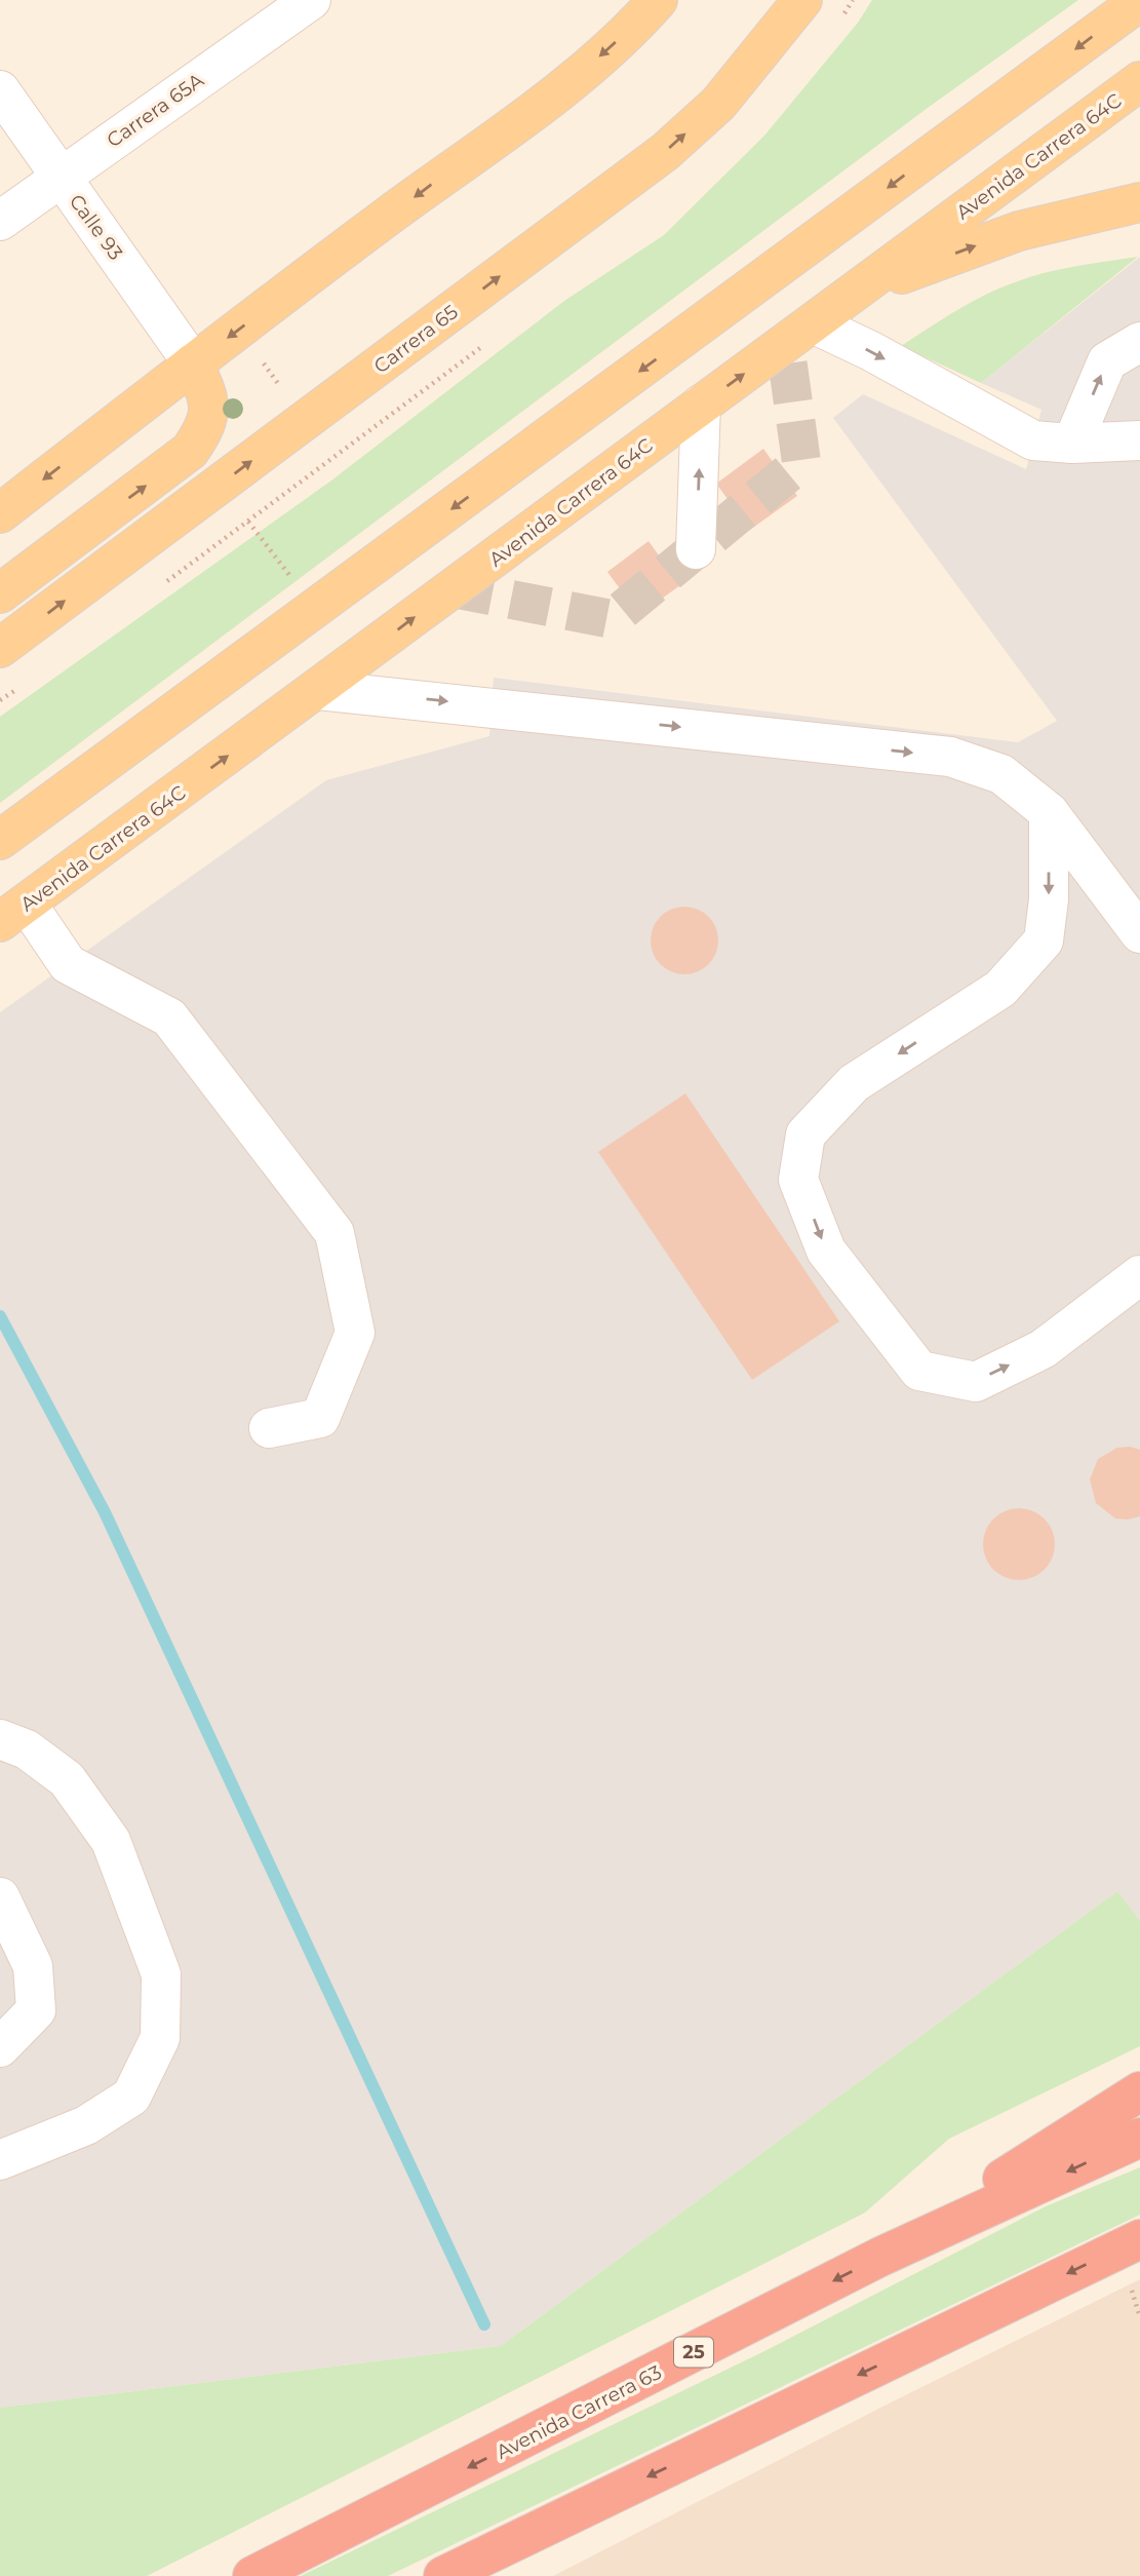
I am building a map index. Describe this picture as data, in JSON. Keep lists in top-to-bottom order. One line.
{"streets":{"highway":["25","Avenida Carrera 63"],"main road":["Avenida Carrera 64C","Carrera 65"],"street":["Carrera 65A","Calle 93"]},"crossings":[["Carrera 65A","Calle 93"]]}
